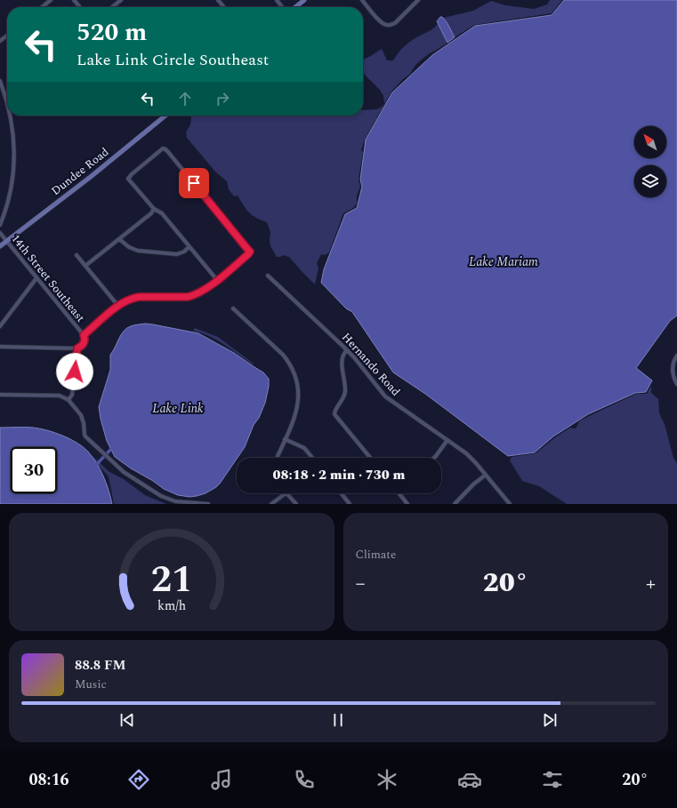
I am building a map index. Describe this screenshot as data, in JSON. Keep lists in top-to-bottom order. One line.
{"streets":{"main road":["Dundee Road"],"street":["14th Street Southeast","Hernando Road"]},"crossings":[["Dundee Road","14th Street Southeast"]],"water":["Lake Mariam","Lake Link"],"north":"top left","page":{"turn":["520 m","Lake Link Circle Southeast"],"limit":"30","trip":"08:18 · 2 min · 730 m","tile":"Climate","heat":["−","20°","+"],"song":["88.8 FM","Music"],"tabs":["08:16","20°"],"gauge":["21","km/h"]}}
